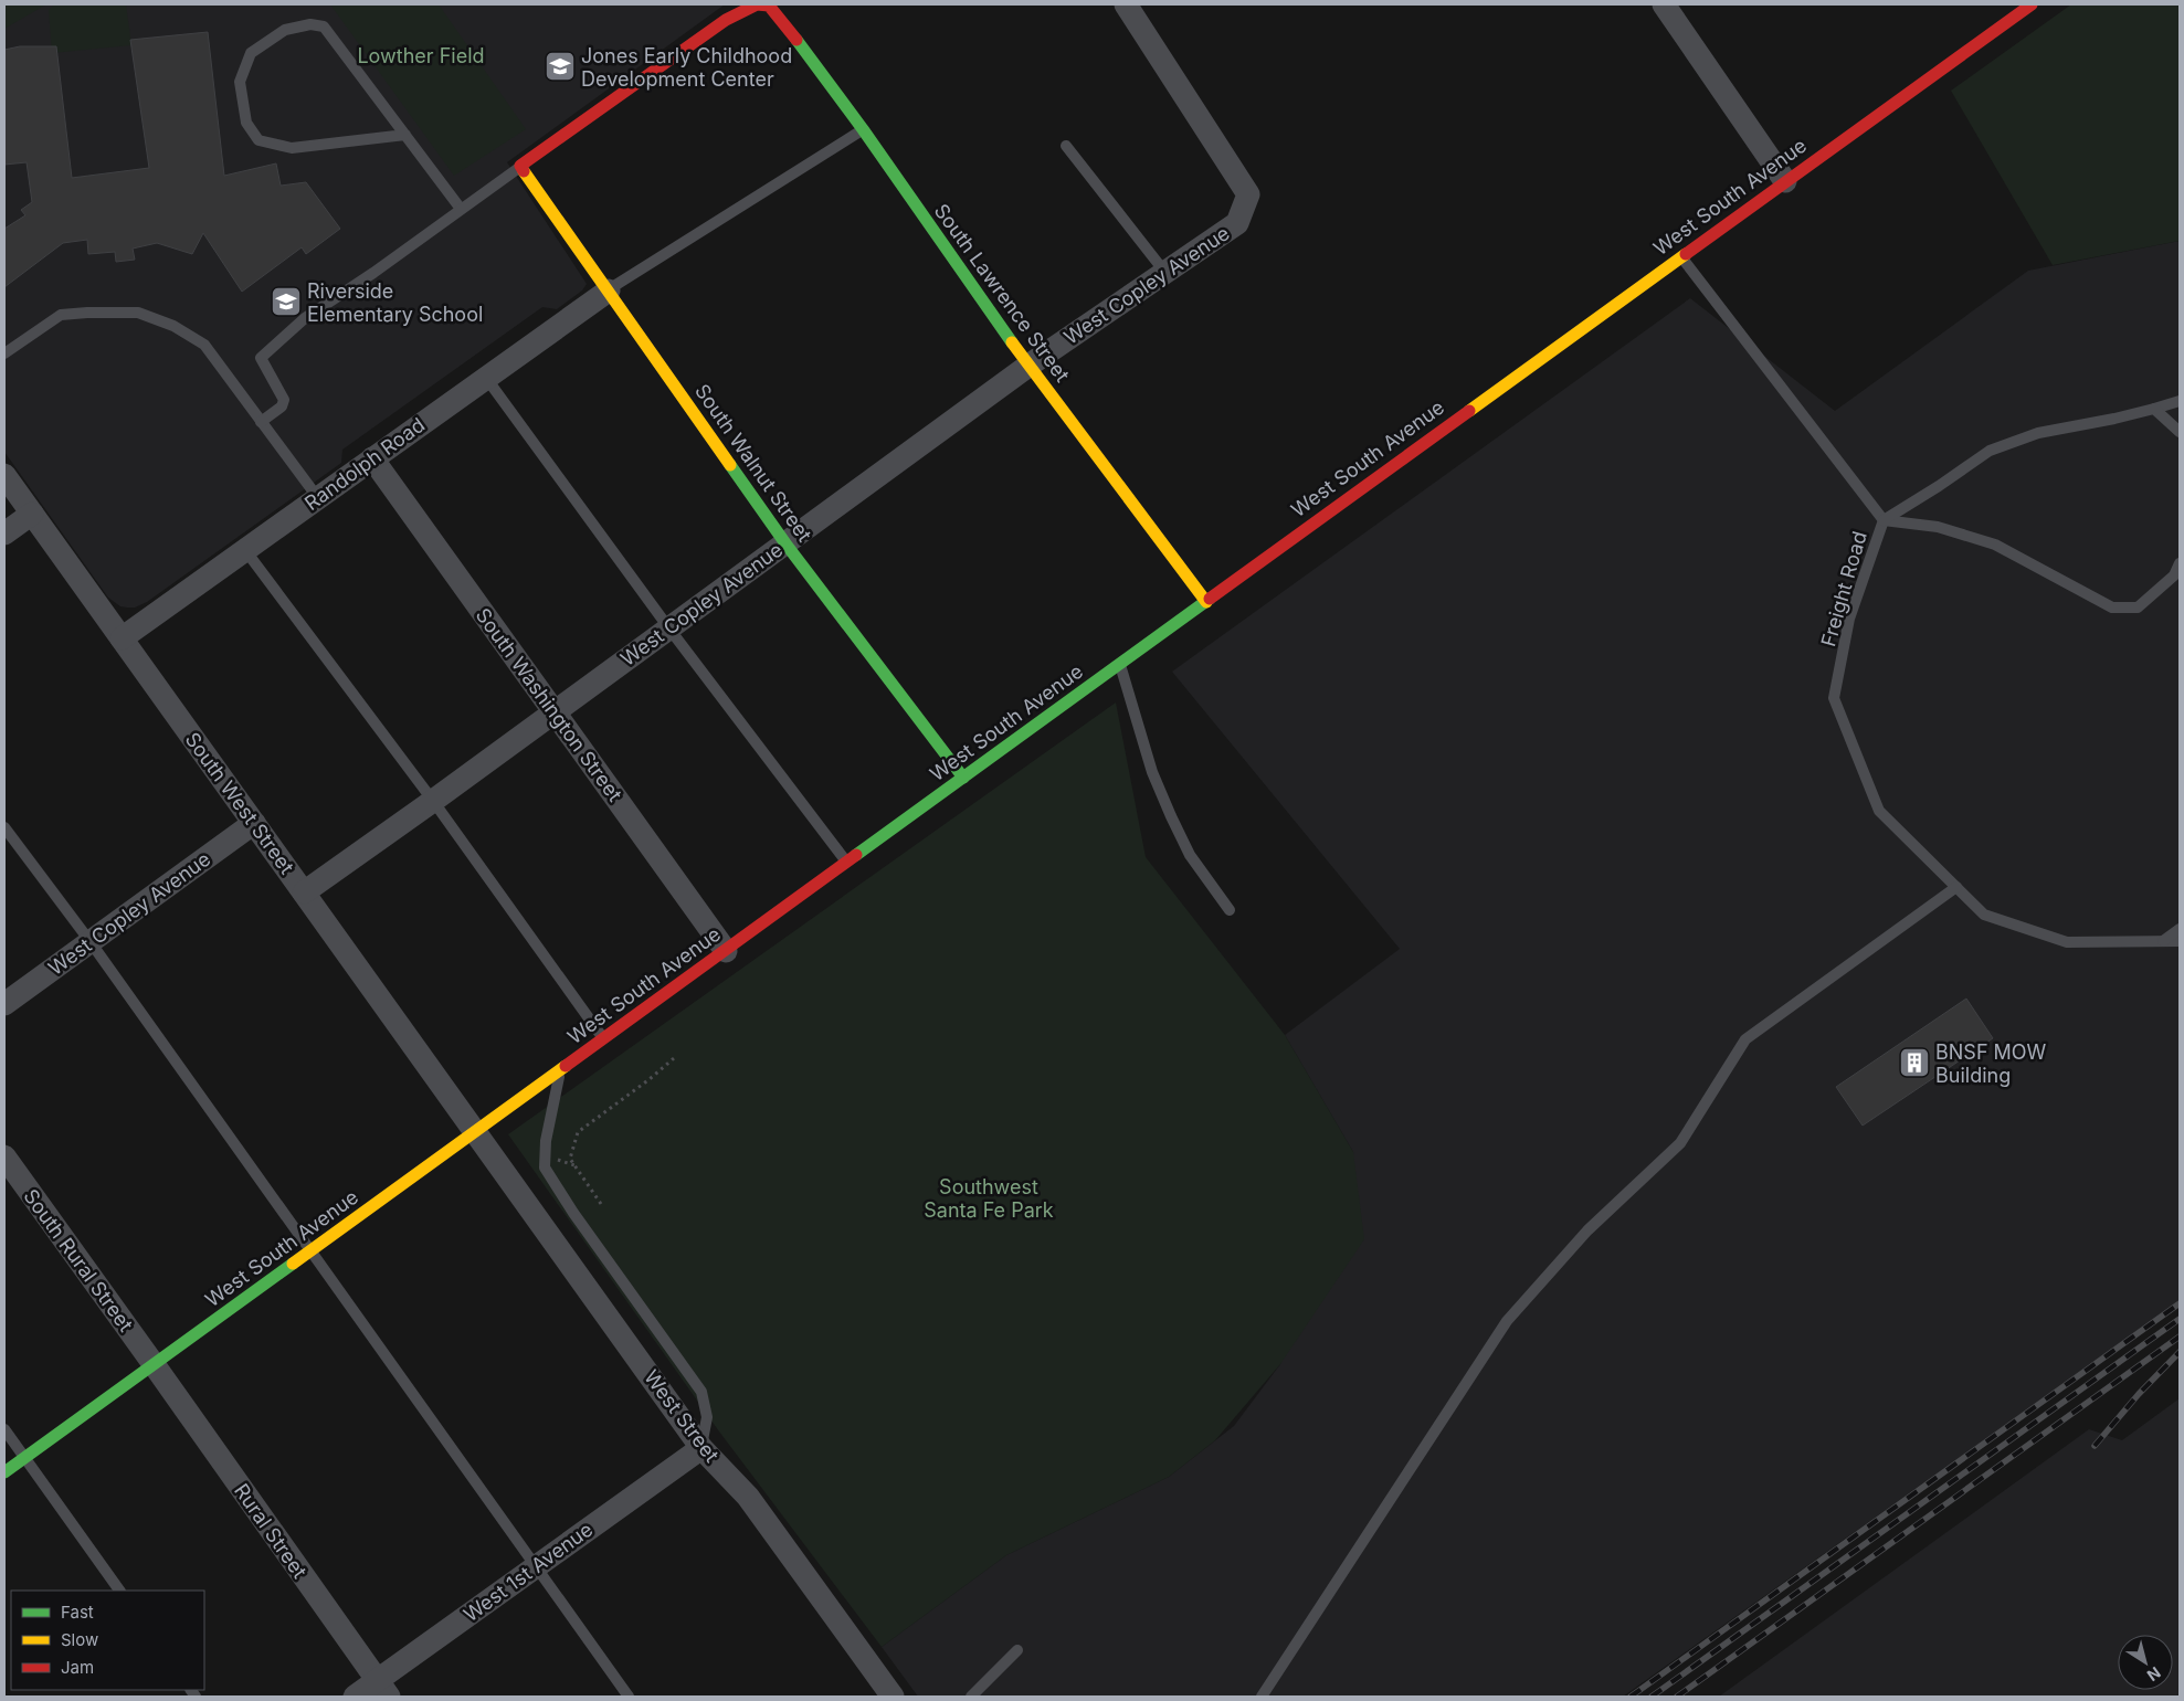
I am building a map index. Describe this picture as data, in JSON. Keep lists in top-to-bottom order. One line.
{"streets":{"main road":["West South Avenue","South Lawrence Street","South Walnut Street"],"street":["West Copley Avenue","Randolph Road","South Washington Street","South West Street","South Rural Street","West Street","Rural Street","West 1st Avenue"],"lane":["Freight Road"]},"crossings":[["West South Avenue","South Lawrence Street"],["West South Avenue","South Walnut Street"],["West South Avenue","Freight Road"],["West South Avenue","South Washington Street"],["West South Avenue","South West Street"],["West South Avenue","South Rural Street"],["West South Avenue","West Street"],["West South Avenue","Rural Street"],["West Copley Avenue","South Lawrence Street"],["West Copley Avenue","South Walnut Street"],["West Copley Avenue","South Washington Street"],["West Copley Avenue","South West Street"],["South Lawrence Street","South Walnut Street"],["South Walnut Street","Randolph Road"],["Randolph Road","South Washington Street"],["Randolph Road","South West Street"],["South West Street","West Street"],["South Rural Street","Rural Street"],["West Street","West 1st Avenue"],["Rural Street","West 1st Avenue"]],"parks":["Lowther Field","Southwest Santa Fe Park"],"places":{"school or university":["Jones Early Childhood Development Center","Riverside Elementary School"],"building":["BNSF MOW Building"]},"legend":["Fast","Slow","Jam"],"north":"bottom right"}
